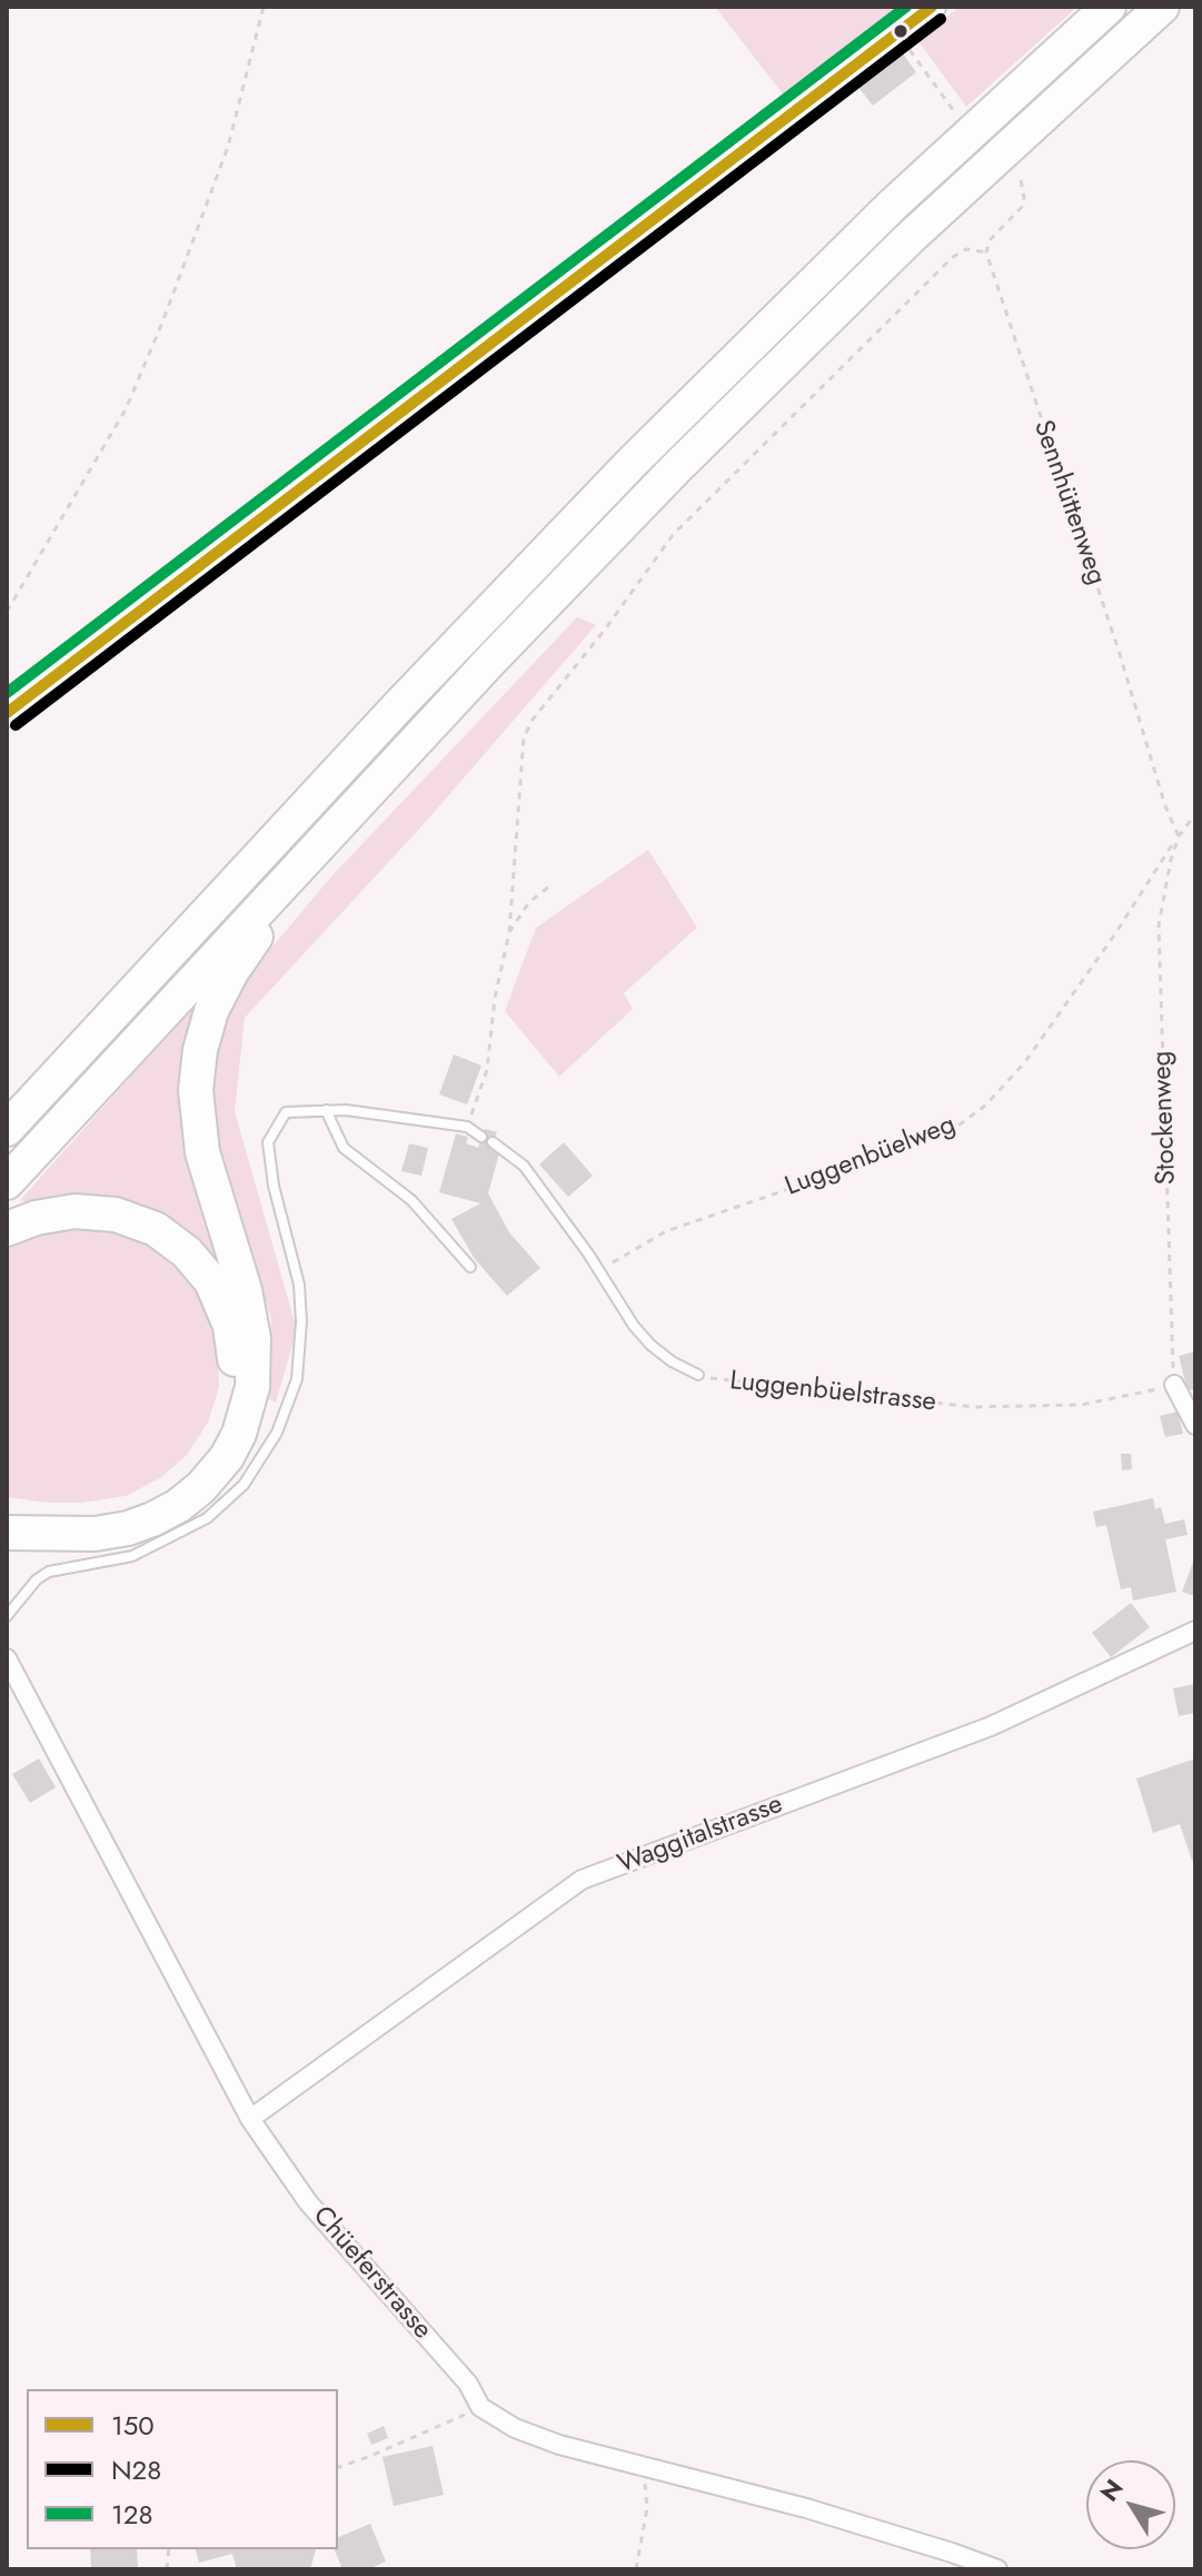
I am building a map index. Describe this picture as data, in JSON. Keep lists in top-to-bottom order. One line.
{"streets":{"street":["Waggitalstrasse","Chüeferstrasse"],"lane":["Luggenbüelstrasse"],"path":["Sennhüttenweg","Stockenweg","Luggenbüelweg"]},"crossings":[["Sennhüttenweg","Stockenweg"],["Sennhüttenweg","Luggenbüelweg"],["Stockenweg","Luggenbüelweg"],["Stockenweg","Luggenbüelstrasse"],["Luggenbüelweg","Luggenbüelstrasse"],["Waggitalstrasse","Chüeferstrasse"]],"lines":["transit line 150","transit line 128","transit line N28"],"legend":["150","N28","128"],"north":"top left"}
